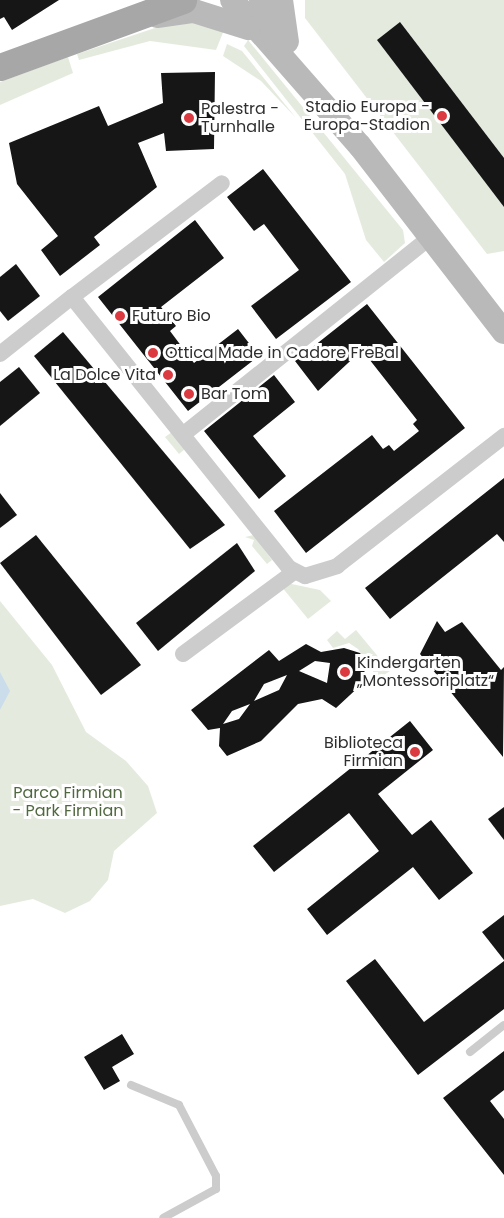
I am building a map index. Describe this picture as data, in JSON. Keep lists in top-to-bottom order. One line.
{"parks":["Parco Firmian - Park Firmian"],"places":["Stadio Europa - Europa-Stadion","Palestra - Turnhalle","Futuro Bio","Ottica Made in Cadore FreBal","La Dolce Vita","Bar Tom","Kindergarten „Montessoriplatz“","Biblioteca Firmian"]}
